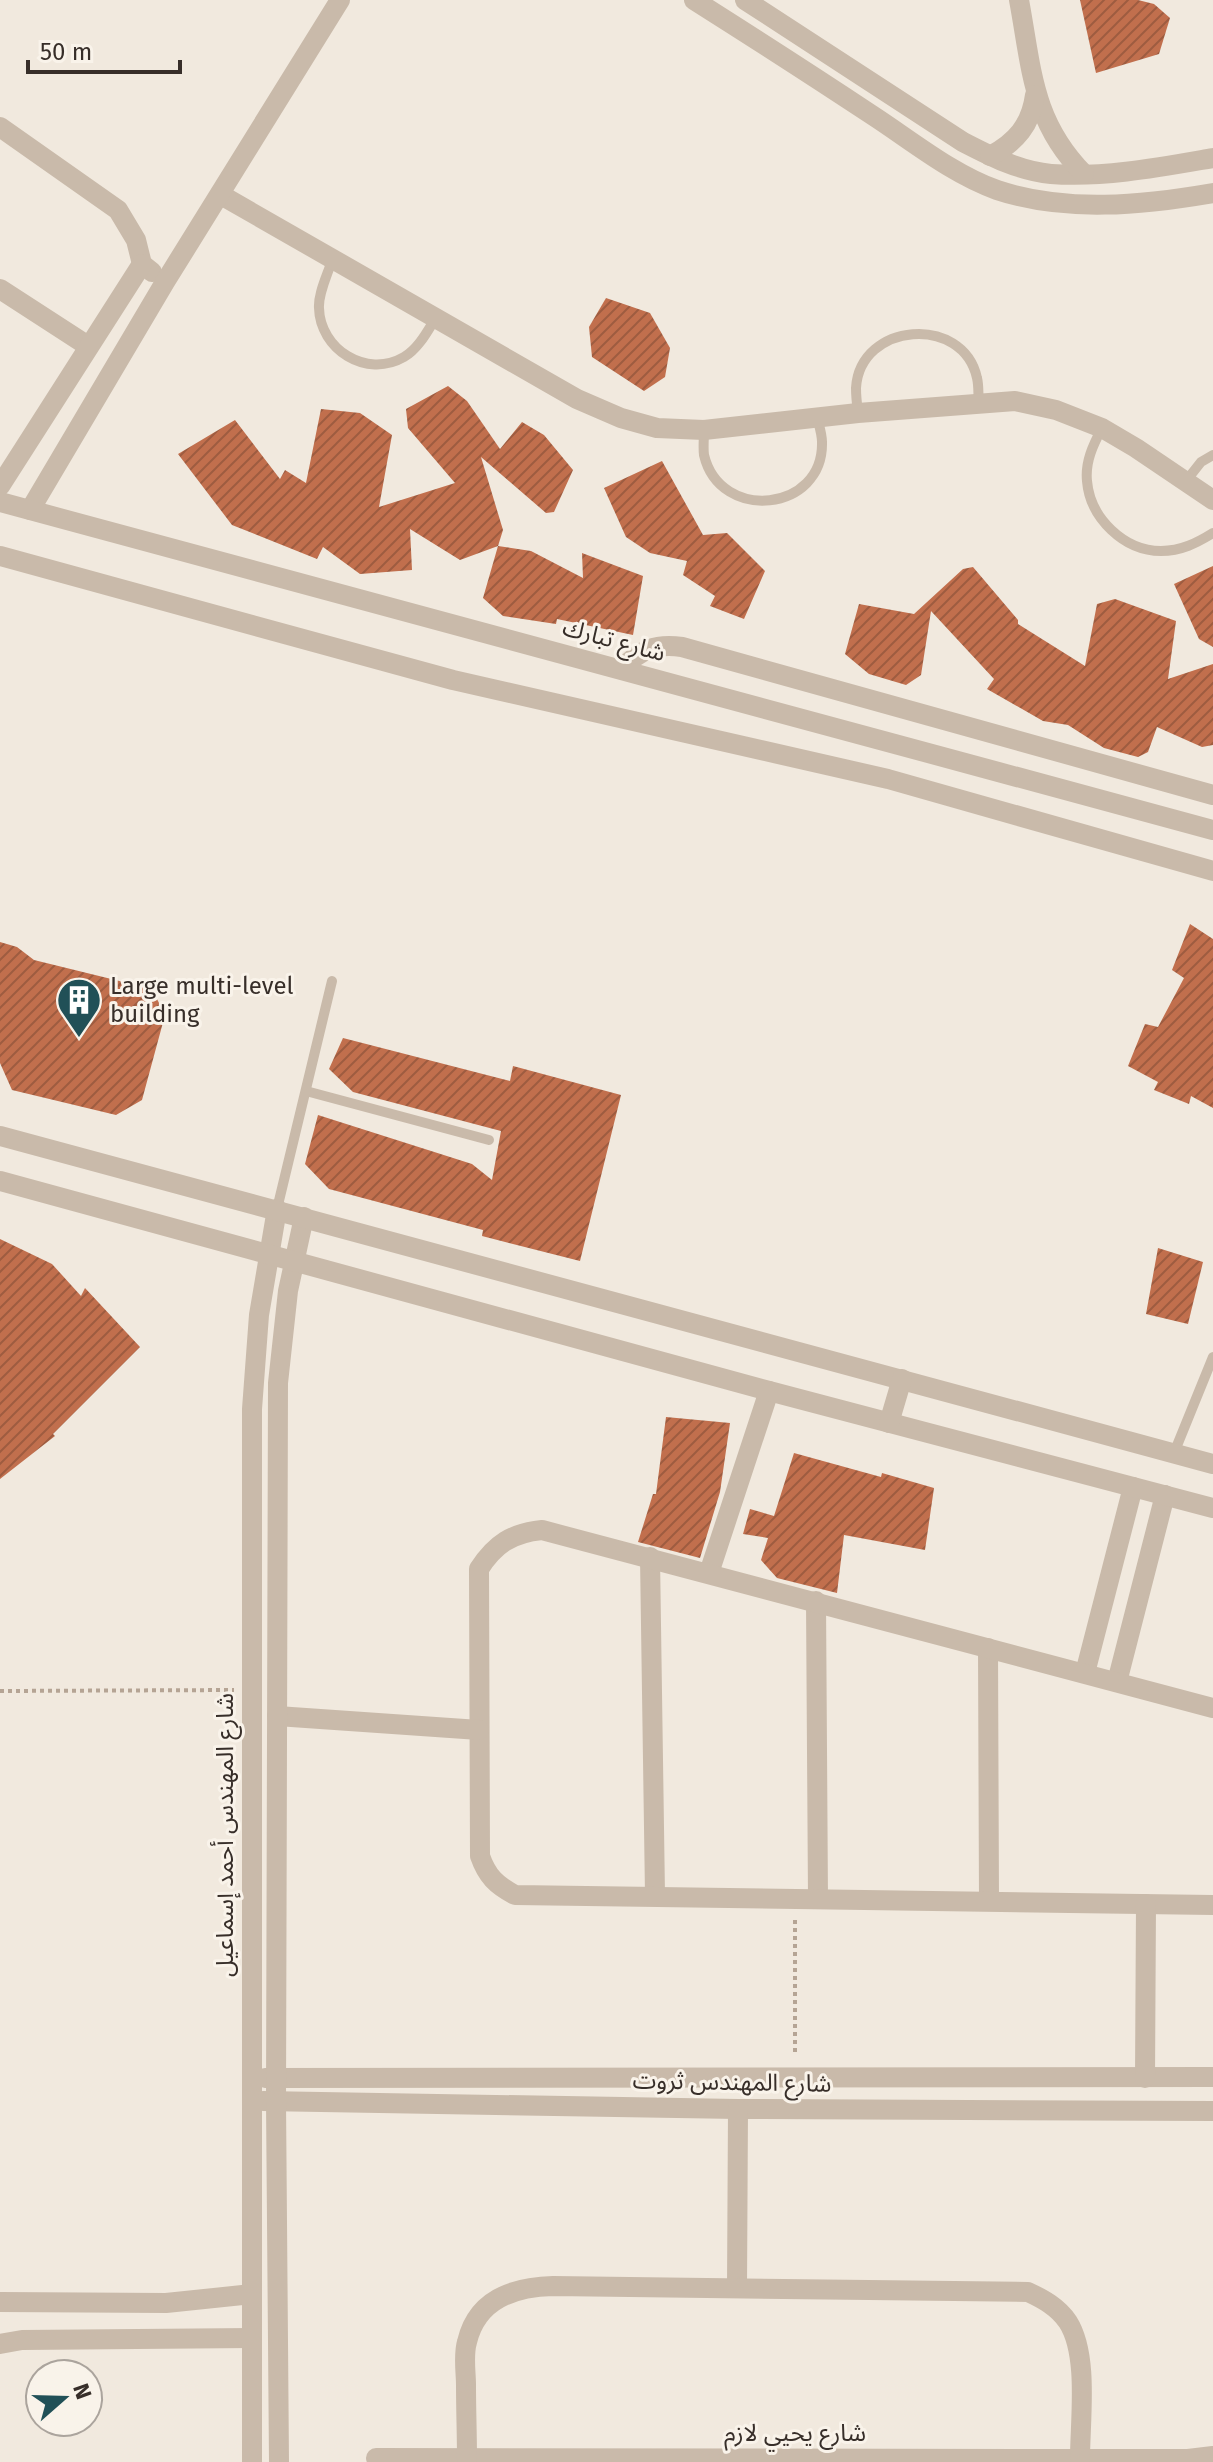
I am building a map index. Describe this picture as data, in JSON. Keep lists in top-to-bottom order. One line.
{"streets":{"street":["شارع تبارك","شارع المهندس أحمد إسماعيل","شارع المهندس ثروت","شارع يحيي لازم"]},"crossings":[["شارع المهندس أحمد إسماعيل","شارع المهندس ثروت"]],"places":{"building":["Large multi-level building"]},"scale_bar":"50 m","north":"right"}
